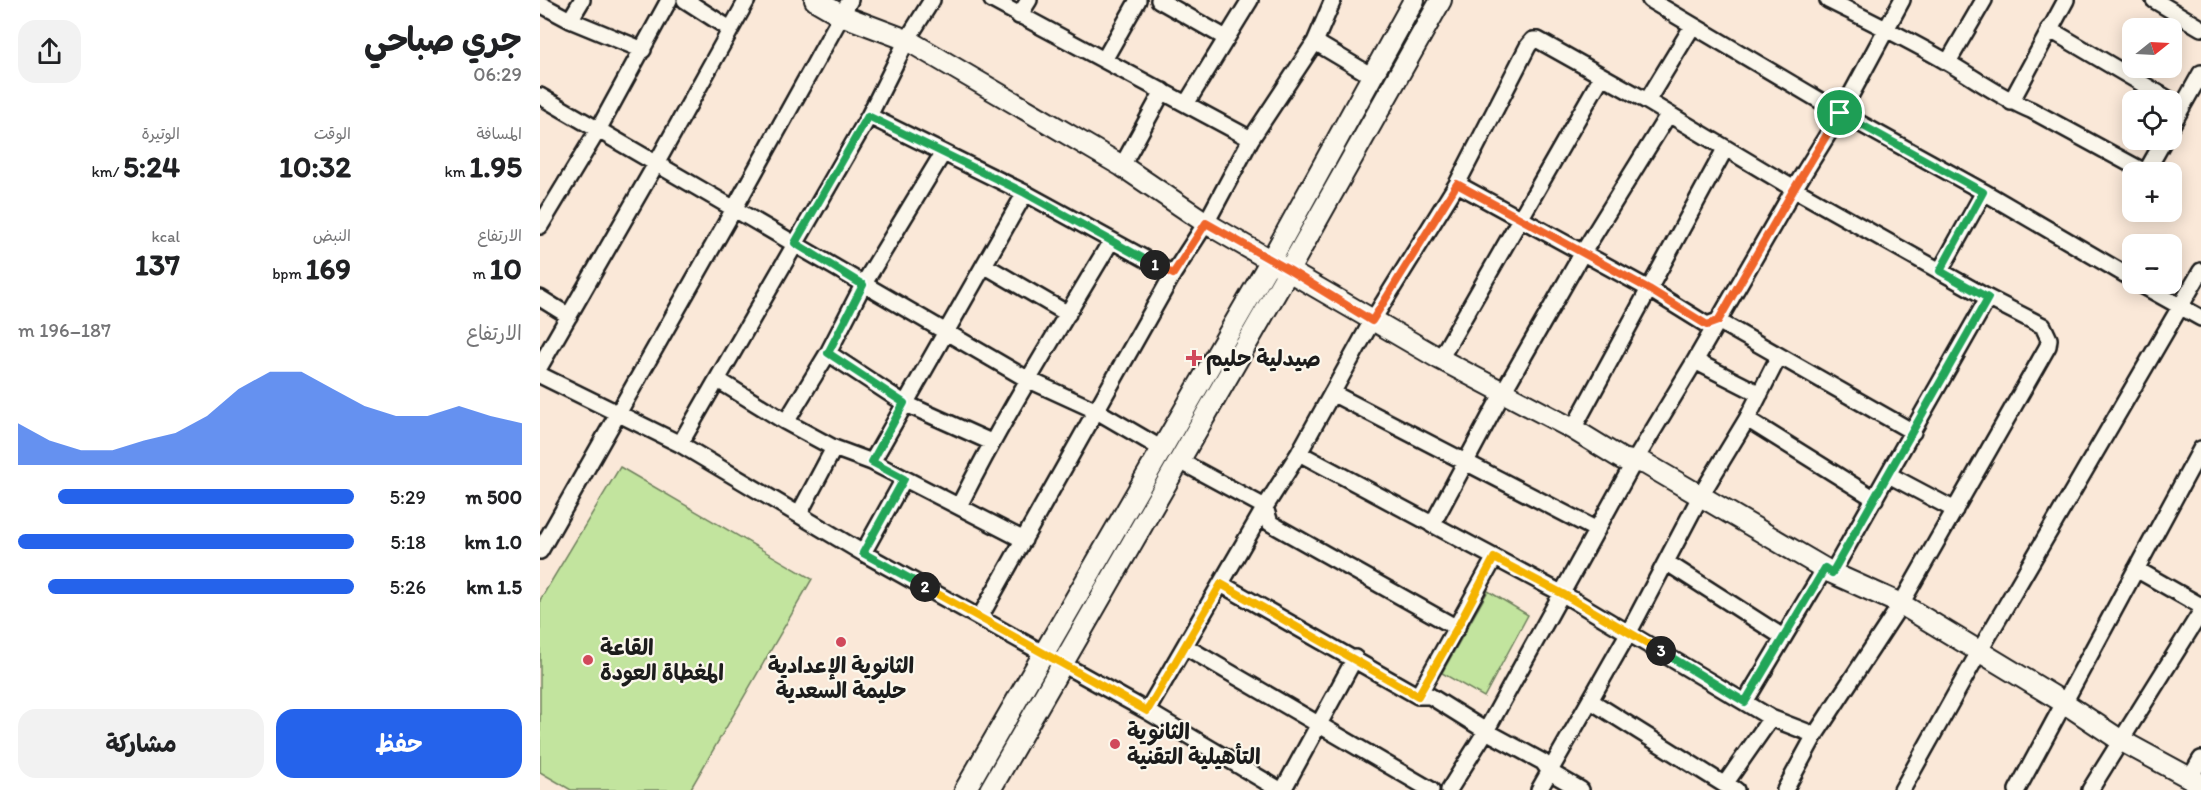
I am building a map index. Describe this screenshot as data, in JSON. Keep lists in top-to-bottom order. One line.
{"places":{"health":["صيدلية حليم"],"other":["الثانوية الإعدادية حليمة السعدية","القاعة المغطاة العودة","الثانوية التأهيلية التقنية"]},"north":"right","page":{"heading":["جري صباحي","06:29"],"map_buttons":["+","−"],"stats":[["المسافة","1.95 km"],["الوقت","10:32"],["الوتيرة","5:24 /km"],["الارتفاع","10 m"],["النبض","169 bpm"],["kcal","137"]],"pins":["1","2","3"],"chart":["الارتفاع","187–196 m"],"list":[{"name":"500 m","note":"5:29"},{"name":"1.0 km","note":"5:18"},{"name":"1.5 km","note":"5:26"}],"buttons":["حفظ","مشاركة"]}}
